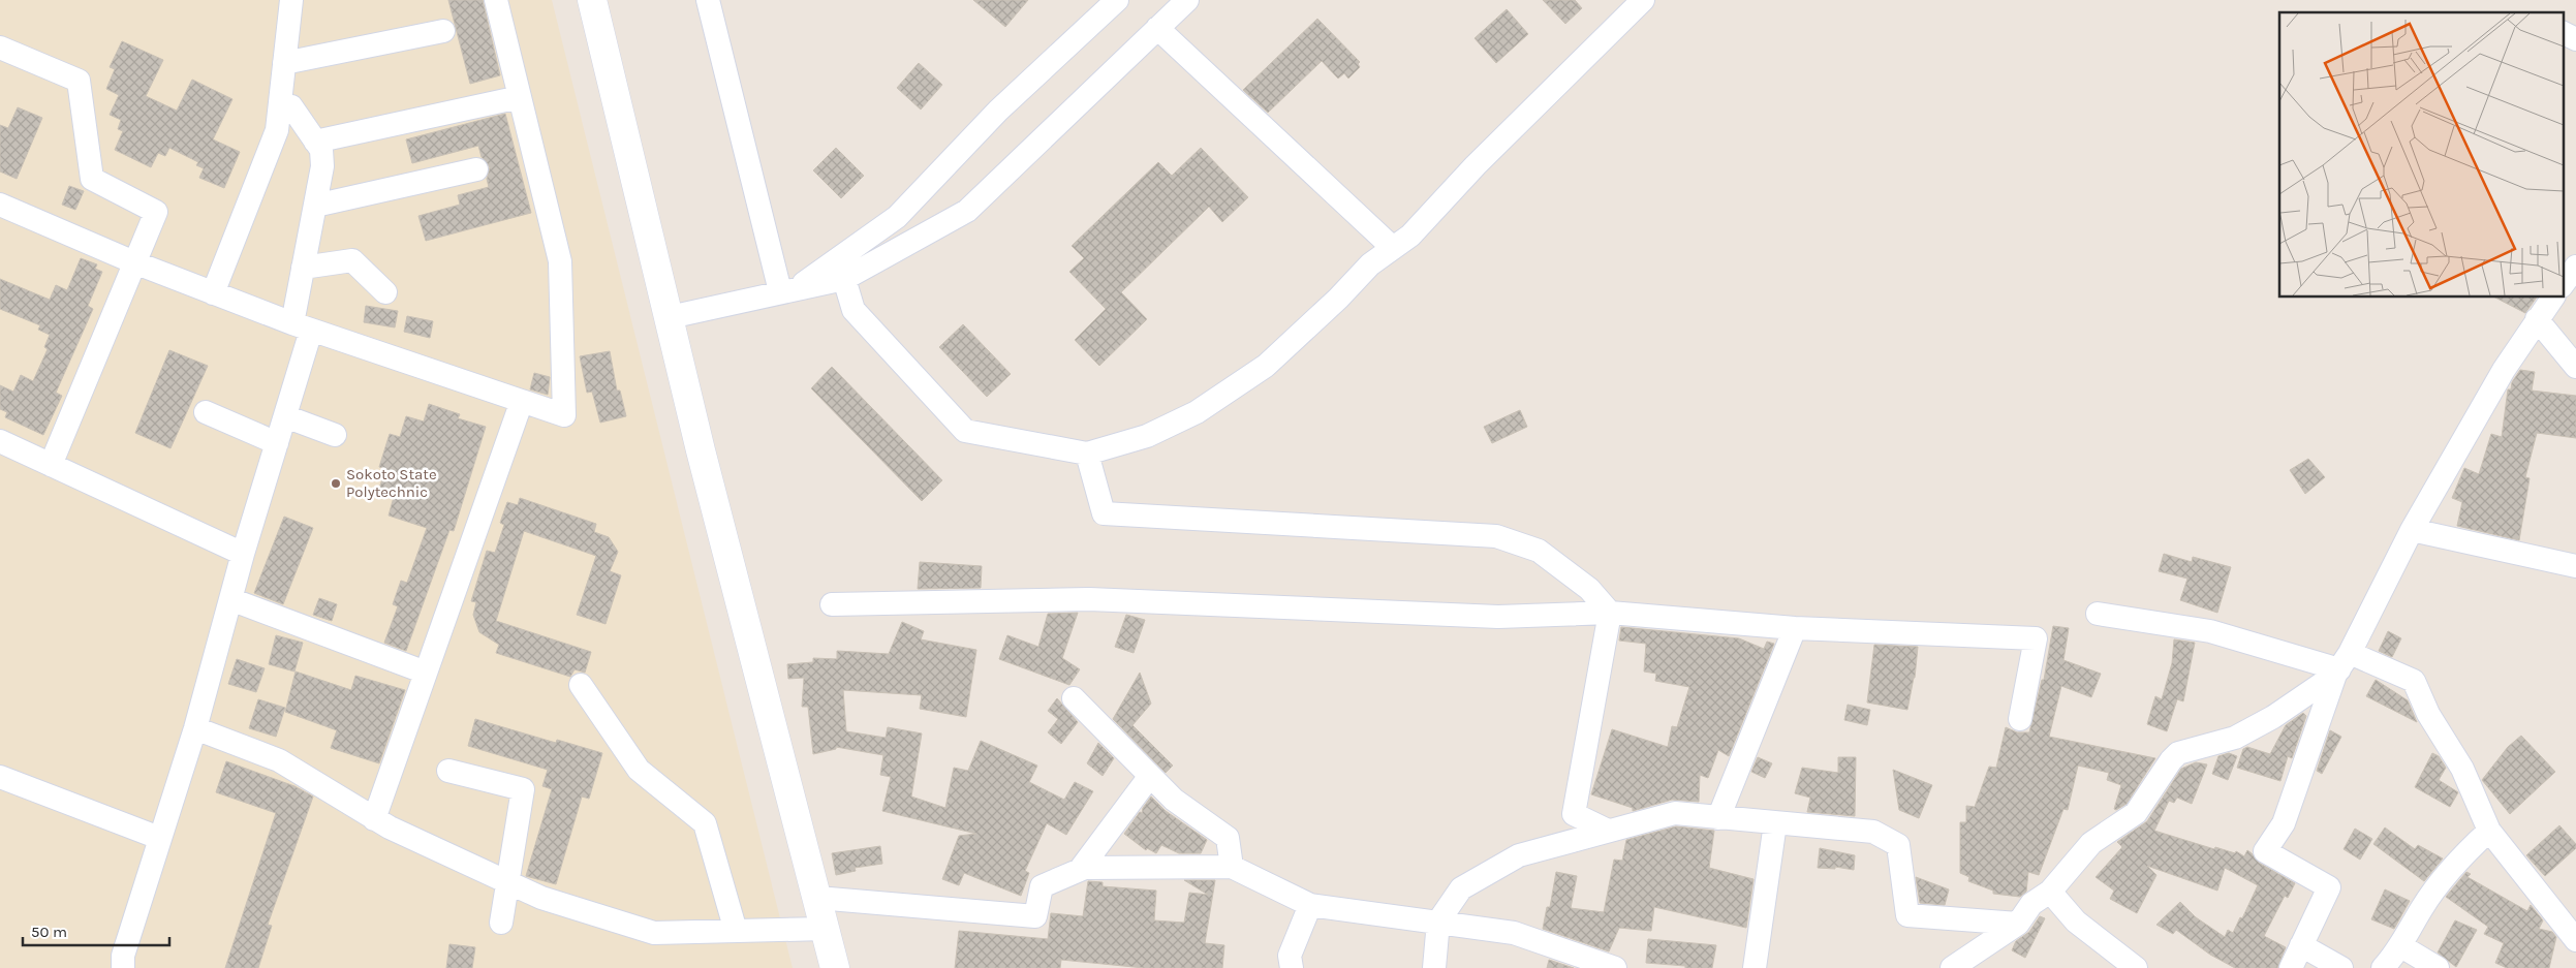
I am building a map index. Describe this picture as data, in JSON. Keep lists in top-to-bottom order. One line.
{"places":["Sokoto State Polytechnic"],"scale_bar":"50 m"}
